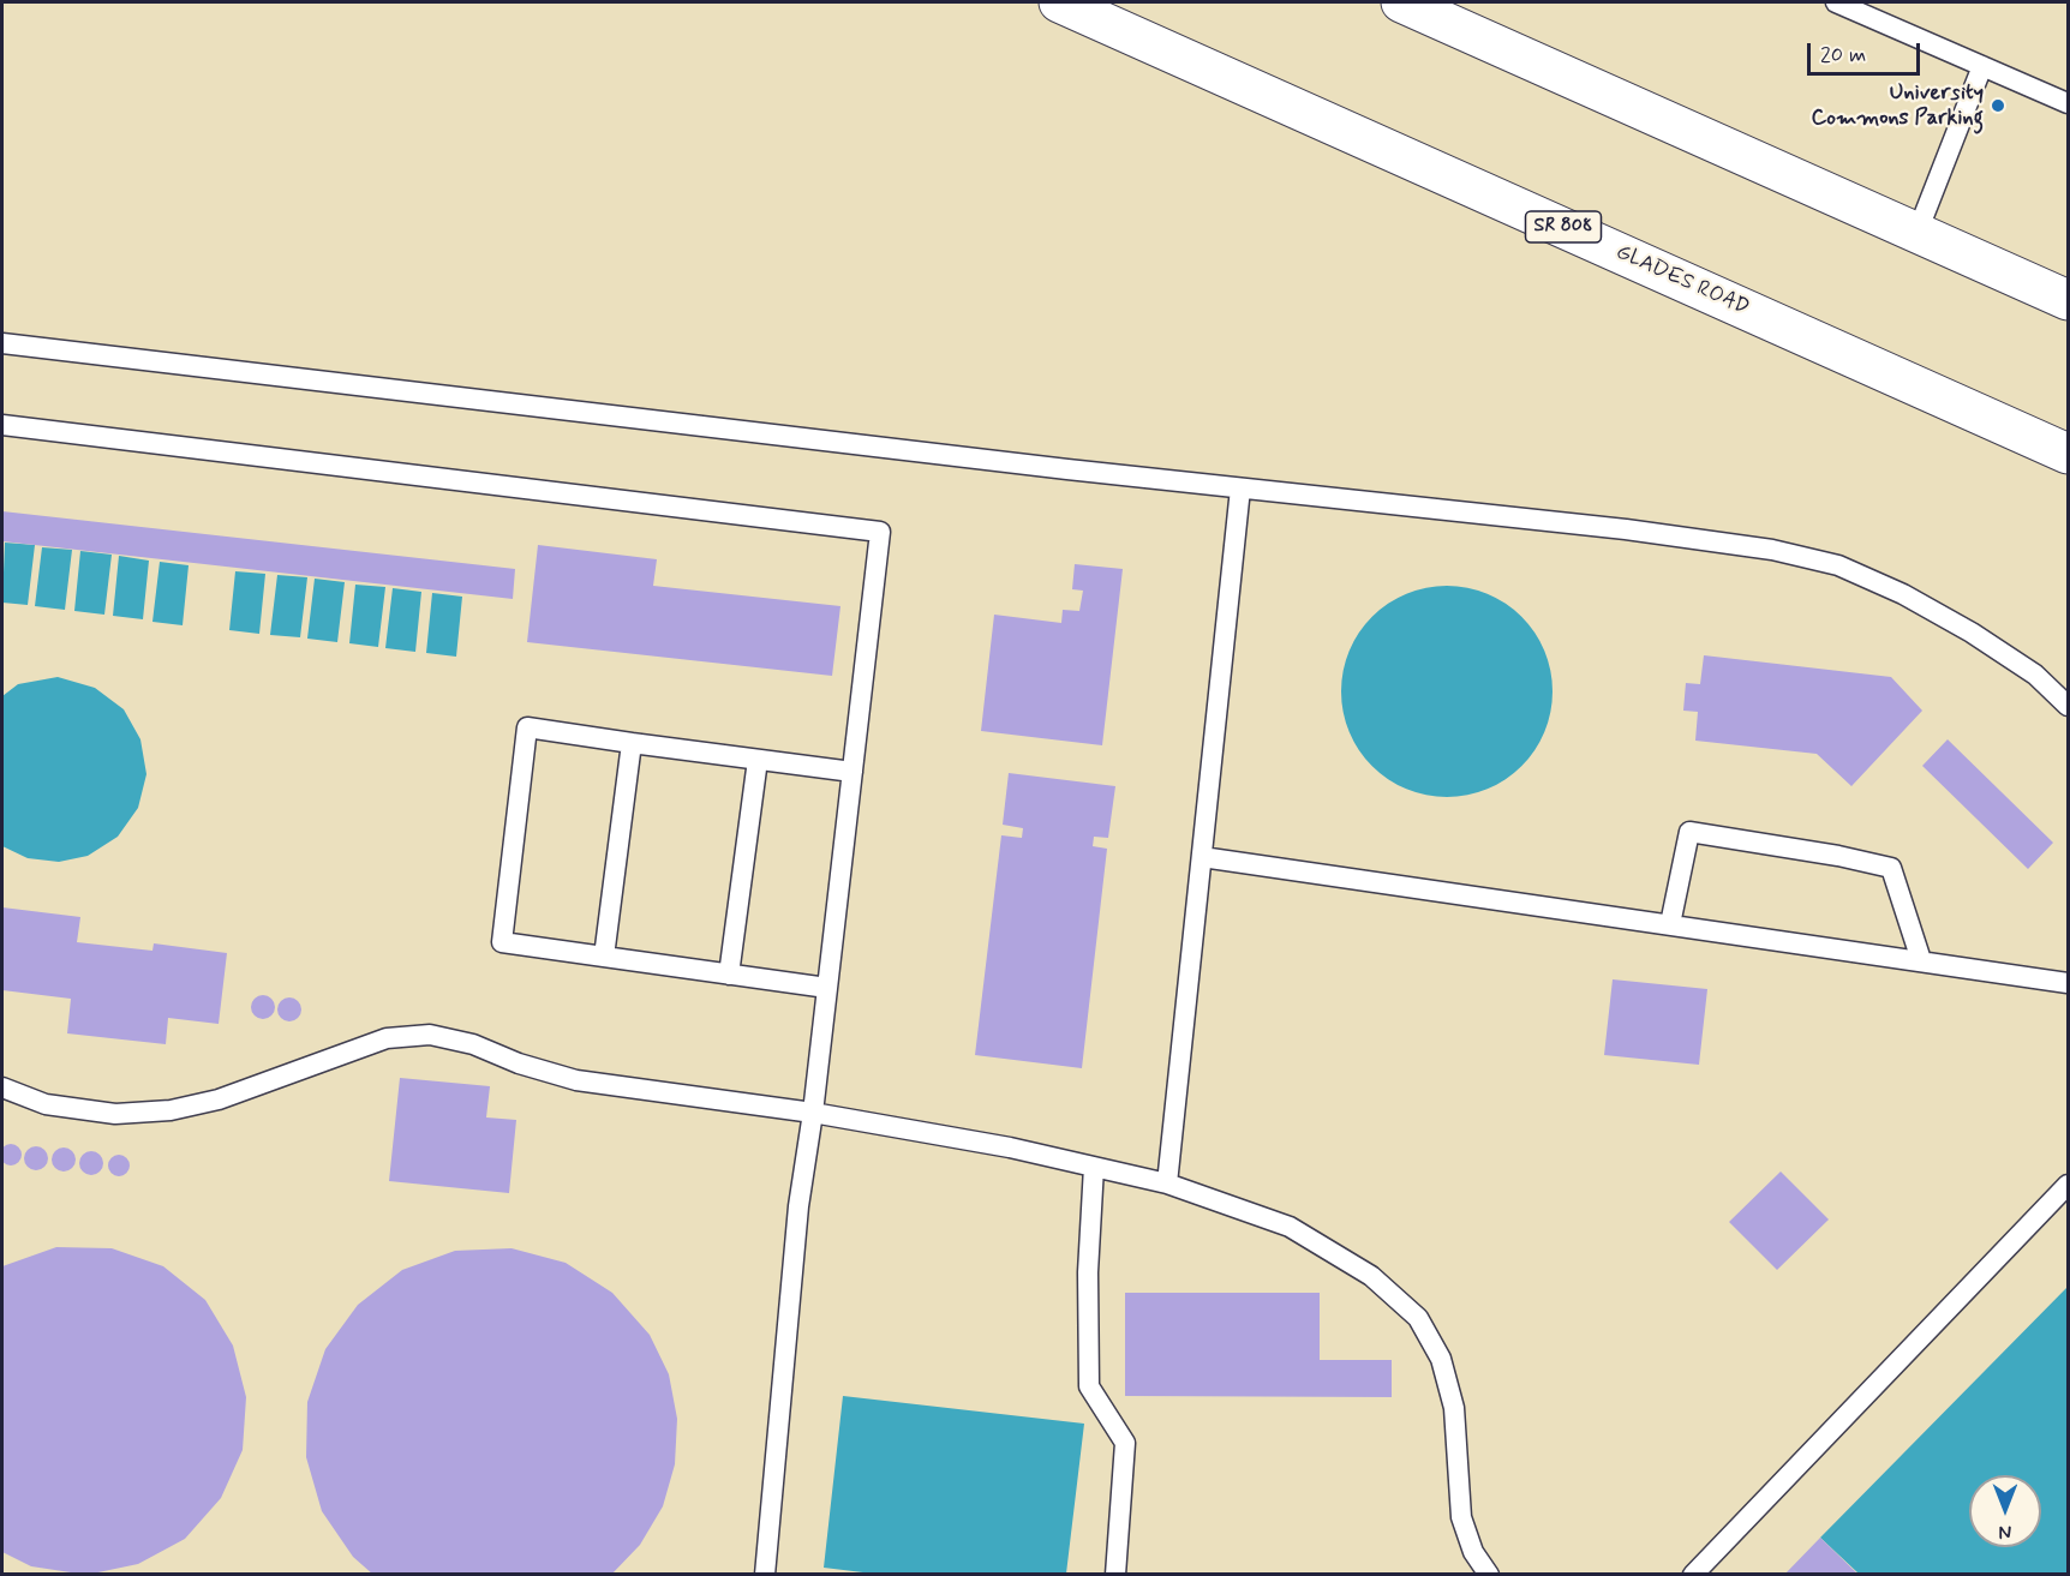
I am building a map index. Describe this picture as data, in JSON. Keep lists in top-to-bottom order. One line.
{"streets":{"main road":["SR 808","GLADES ROAD"]},"places":["University Commons Parking"],"scale_bar":"20 m","north":"bottom"}
